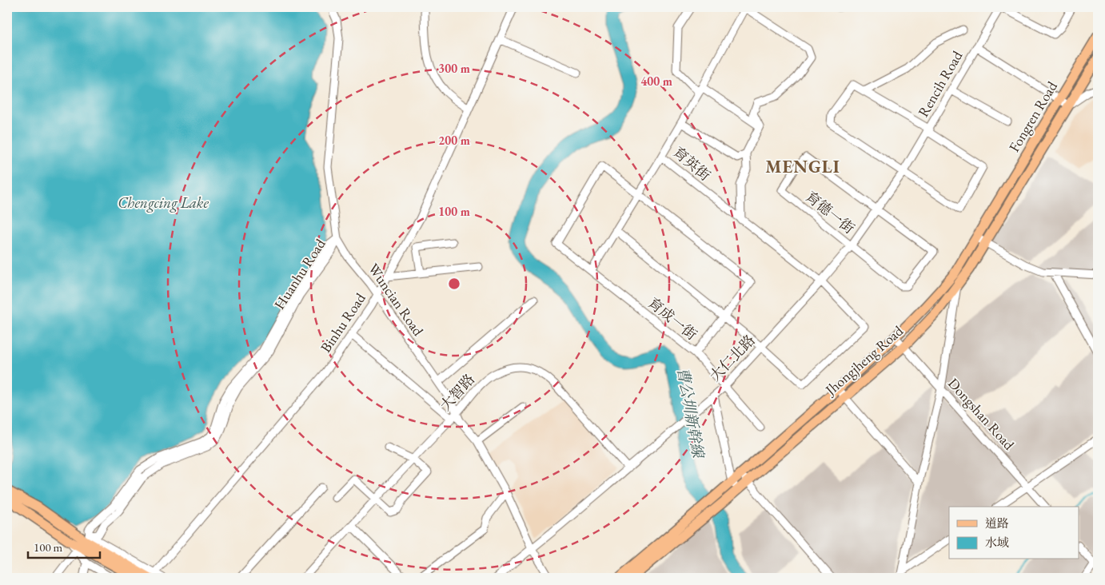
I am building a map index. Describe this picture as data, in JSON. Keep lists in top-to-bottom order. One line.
{"streets":{"main road":["Fongren Road","Jhongjheng Road"],"street":["Rencih Road","育英街","育德一街","Huanhu Road","Wuncian Road","育成一街","Binhu Road","大仁北路","大智路","Dongshan Road"]},"crossings":[["Rencih Road","大仁北路"],["Fongren Road","Jhongjheng Road"],["育英街","大仁北路"],["育德一街","大仁北路"],["Huanhu Road","Wuncian Road"],["Wuncian Road","Binhu Road"],["Wuncian Road","大仁北路"],["Wuncian Road","大智路"],["育成一街","大仁北路"],["大仁北路","大智路"],["Jhongjheng Road","Dongshan Road"]],"districts":["MENGLI"],"water":["Chengcing Lake","曹公圳新幹線"],"legend":["道路","水域"],"scale_bar":"100 m","rings":["300 m","400 m","200 m","100 m"]}
